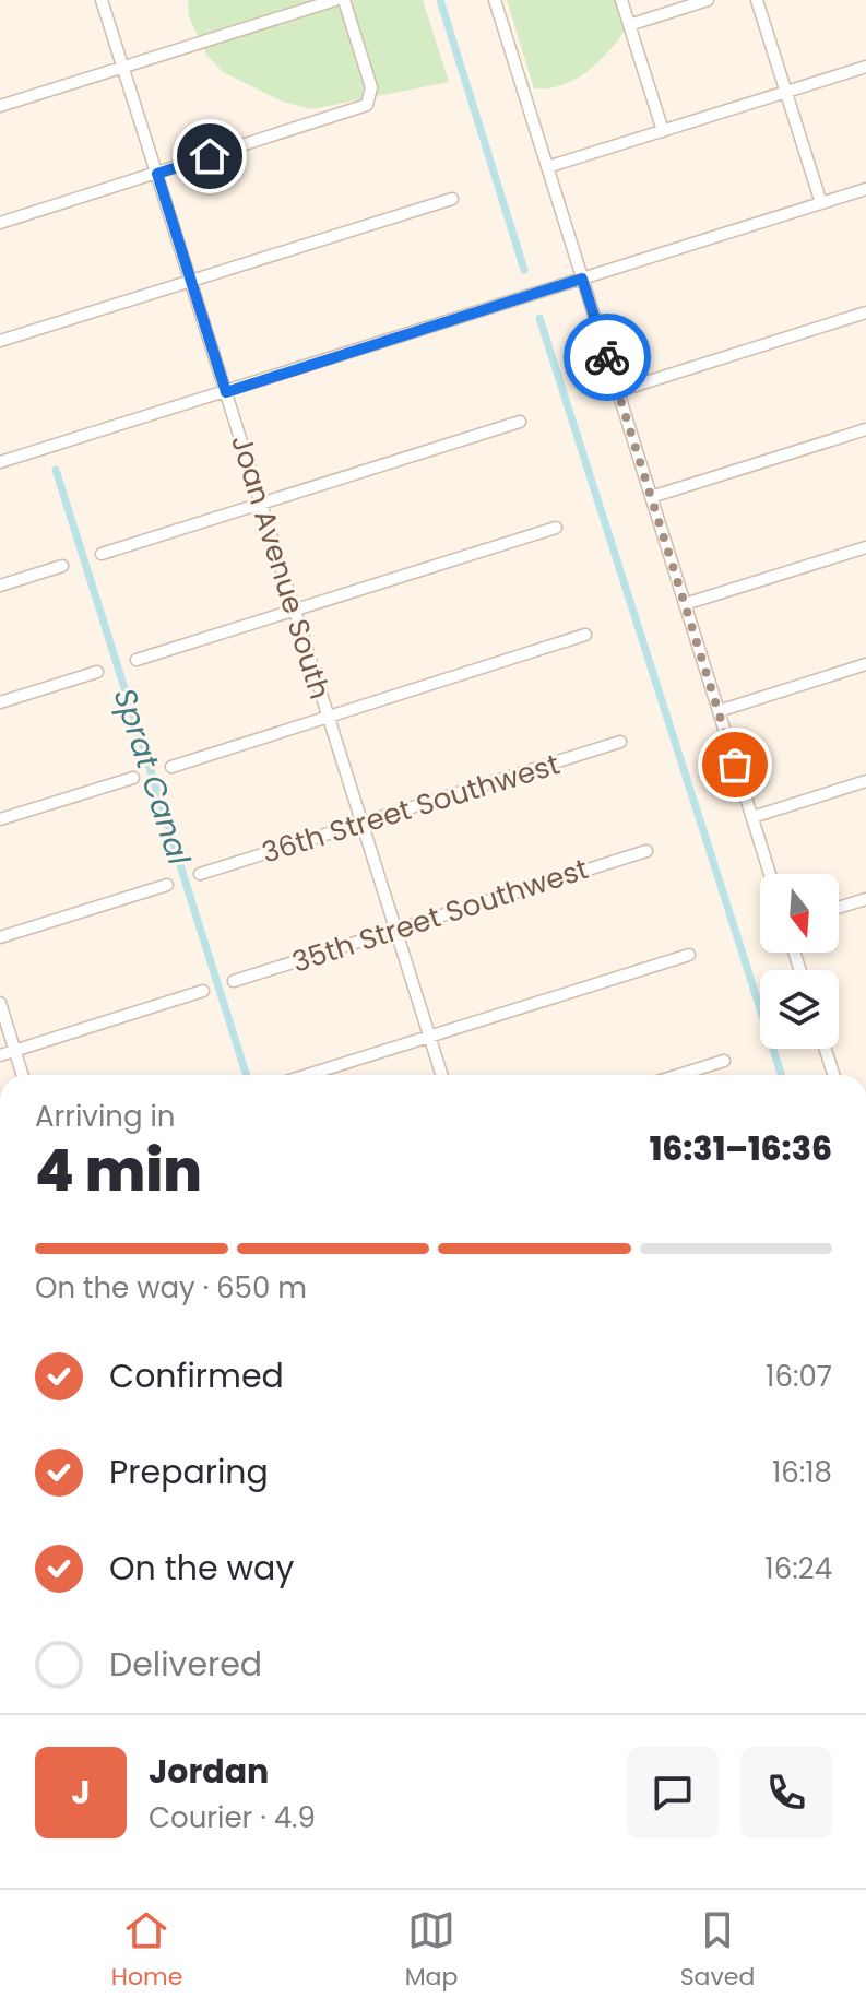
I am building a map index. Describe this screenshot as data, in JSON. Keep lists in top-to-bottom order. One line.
{"streets":{"street":["Joan Avenue South","36th Street Southwest","35th Street Southwest"]},"crossings":[["Joan Avenue South","36th Street Southwest"],["Joan Avenue South","35th Street Southwest"]],"water":["Sprat Canal"],"north":"bottom","page":{"heading":["4 min","Arriving in","16:31–16:36"],"panel":["Jordan","Courier · 4.9"],"bar":"On the way · 650 m","list":[["Confirmed","16:07"],["Preparing","16:18"],["On the way","16:24"],"Delivered"],"round":"J","tabs":["Home","Map","Saved"]}}
